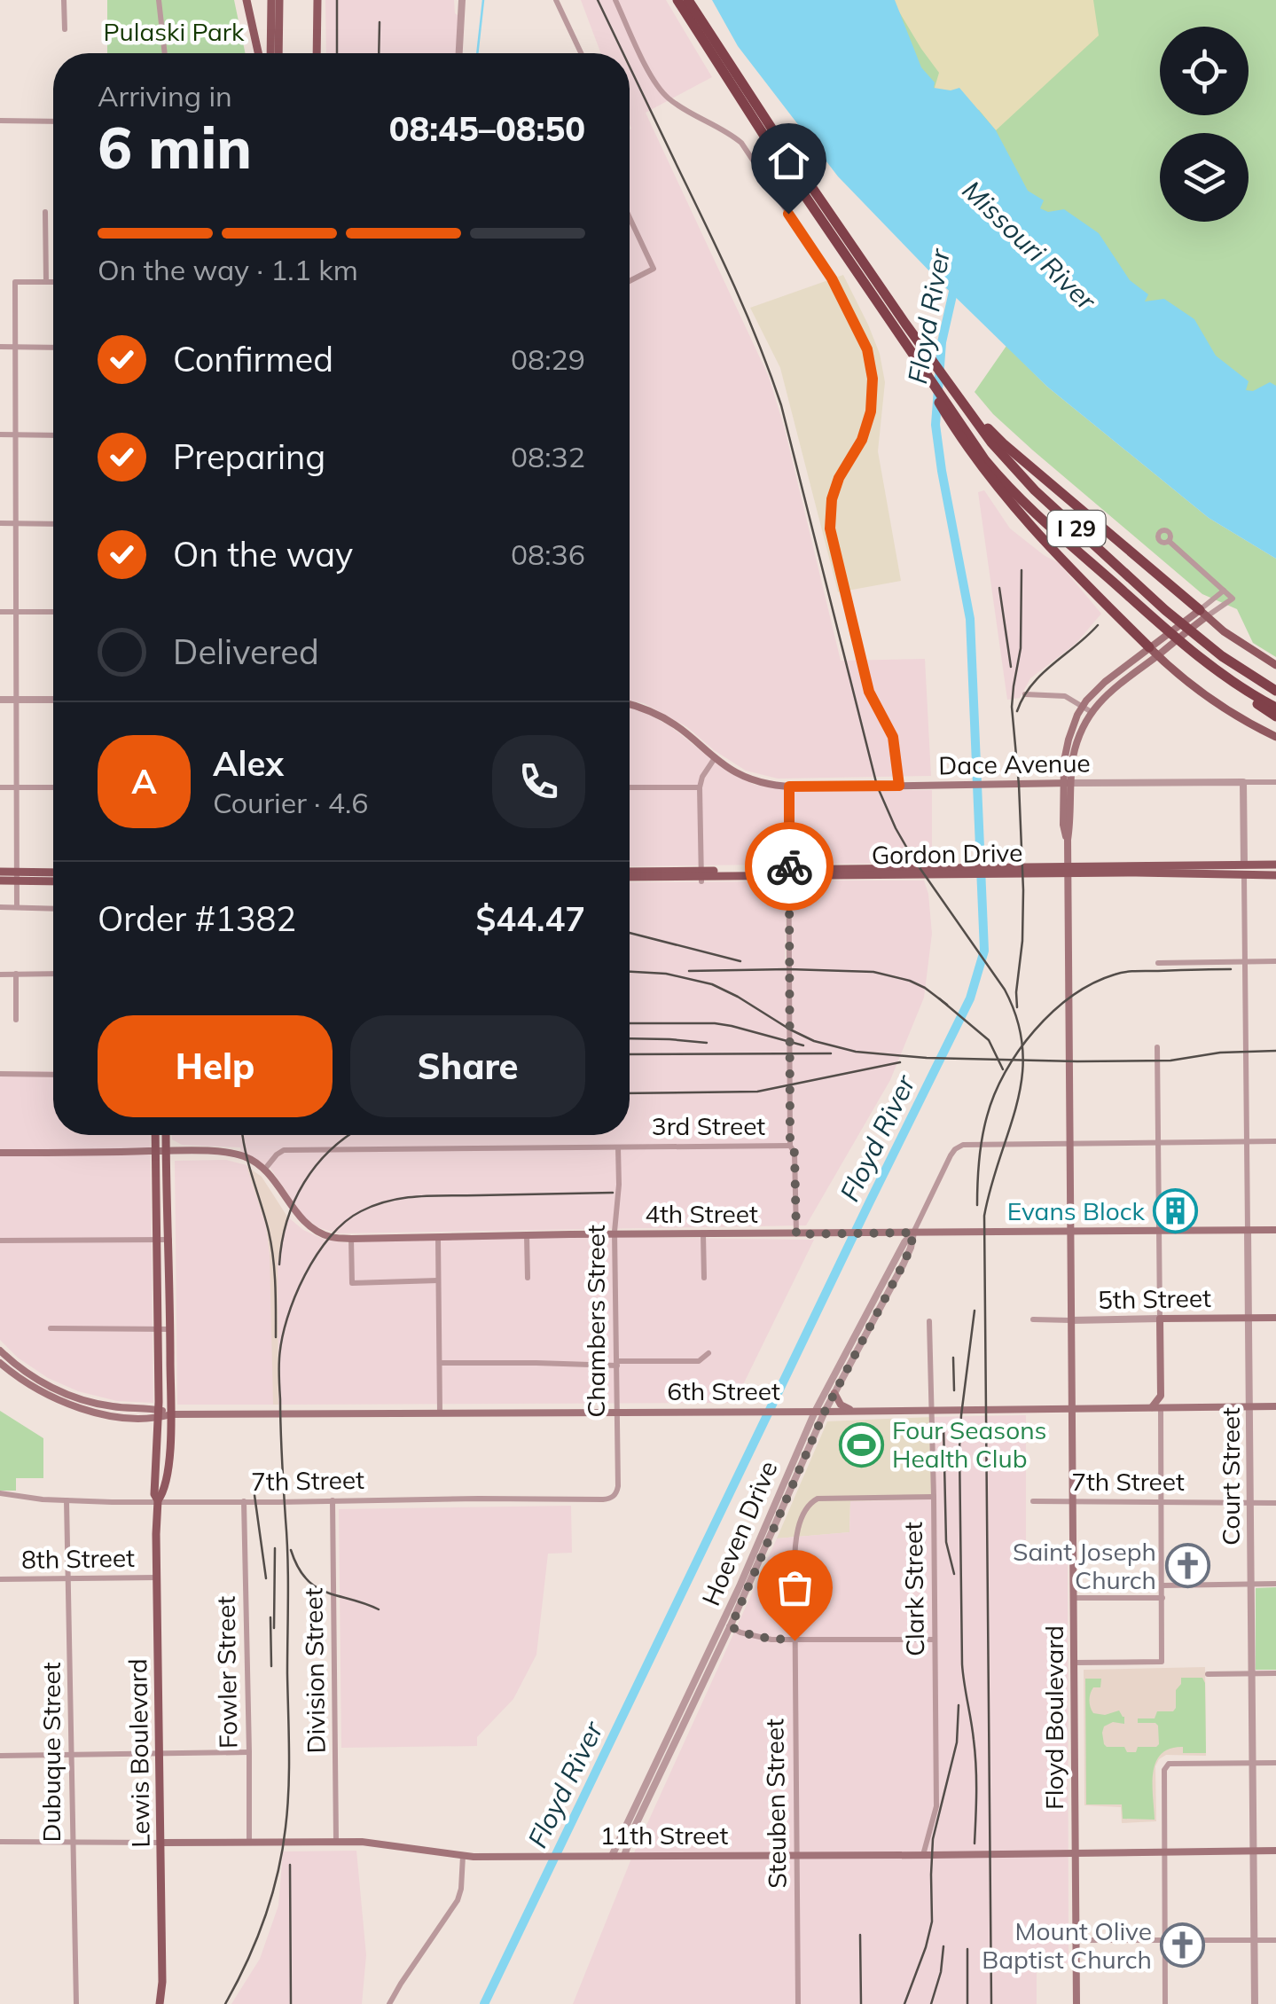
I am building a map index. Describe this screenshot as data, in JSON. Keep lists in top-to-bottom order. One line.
{"streets":{"highway":["I 29"],"main road":["Dace Avenue","Gordon Drive","4th Street","5th Street","6th Street","Floyd Boulevard","Lewis Boulevard","11th Street"],"street":["3rd Street","Chambers Street","Court Street","7th Street","Hoeven Drive","8th Street","Clark Street","Division Street","Fowler Street","Dubuque Street","Steuben Street"]},"crossings":[["Dace Avenue","Floyd Boulevard"],["Gordon Drive","Court Street"],["3rd Street","4th Street"],["3rd Street","Chambers Street"],["4th Street","Chambers Street"],["4th Street","Court Street"],["4th Street","Hoeven Drive"],["4th Street","Floyd Boulevard"],["5th Street","Court Street"],["5th Street","Floyd Boulevard"],["Chambers Street","6th Street"],["Chambers Street","7th Street"],["6th Street","Court Street"],["6th Street","Hoeven Drive"],["6th Street","Lewis Boulevard"],["Court Street","7th Street"],["Court Street","11th Street"],["7th Street","Division Street"],["7th Street","Fowler Street"],["7th Street","Floyd Boulevard"],["7th Street","Dubuque Street"],["7th Street","Lewis Boulevard"],["Hoeven Drive","11th Street"],["8th Street","Dubuque Street"],["8th Street","Lewis Boulevard"],["Clark Street","Steuben Street"],["Clark Street","11th Street"],["Division Street","11th Street"],["Fowler Street","11th Street"],["Floyd Boulevard","11th Street"],["Dubuque Street","11th Street"],["Lewis Boulevard","11th Street"],["Steuben Street","11th Street"]],"water":["Missouri River","Floyd River"],"parks":["Pulaski Park"],"places":{"building":["Evans Block"],"sports":["Four Seasons Health Club"],"church":["Saint Joseph Church","Mount Olive Baptist Church"]},"page":{"heading":["6 min","Arriving in","08:45–08:50"],"panel":["Alex","Courier · 4.6","Order #1382","$44.47"],"bar":"On the way · 1.1 km","list":[["Confirmed","08:29"],["Preparing","08:32"],["On the way","08:36"],"Delivered"],"round":"A","buttons":["Help","Share"]}}
